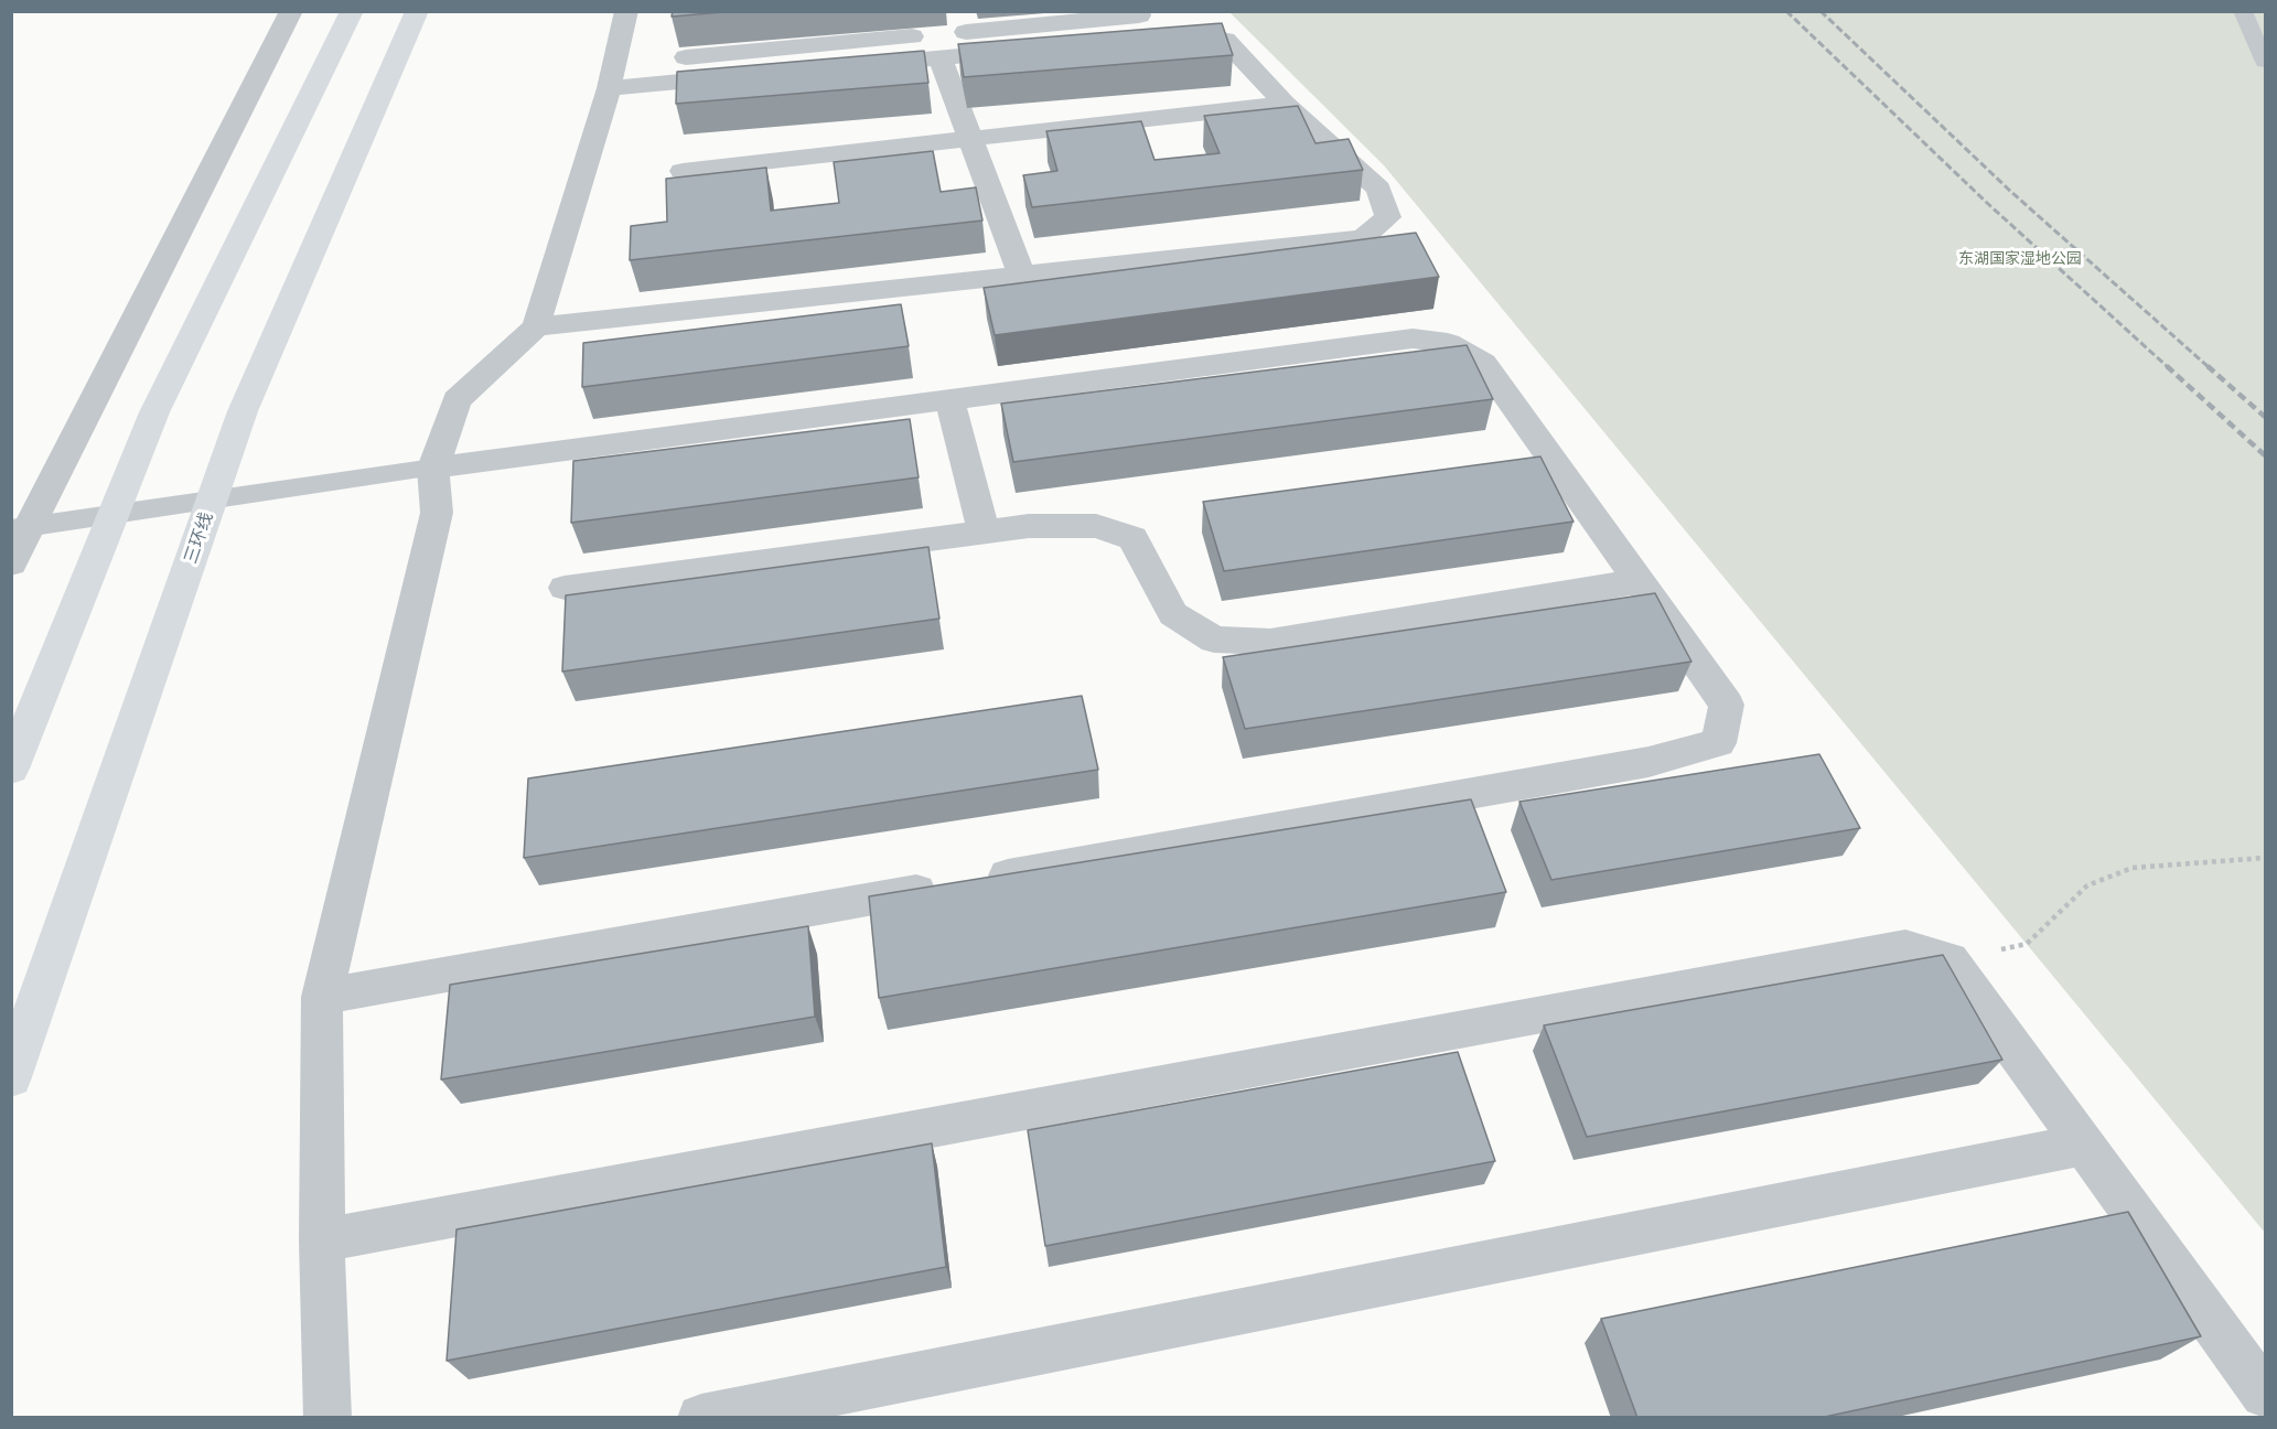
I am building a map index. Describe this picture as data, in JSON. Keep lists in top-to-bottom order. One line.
{"streets":{"highway":["三环线"]},"parks":["东湖国家湿地公园"]}
